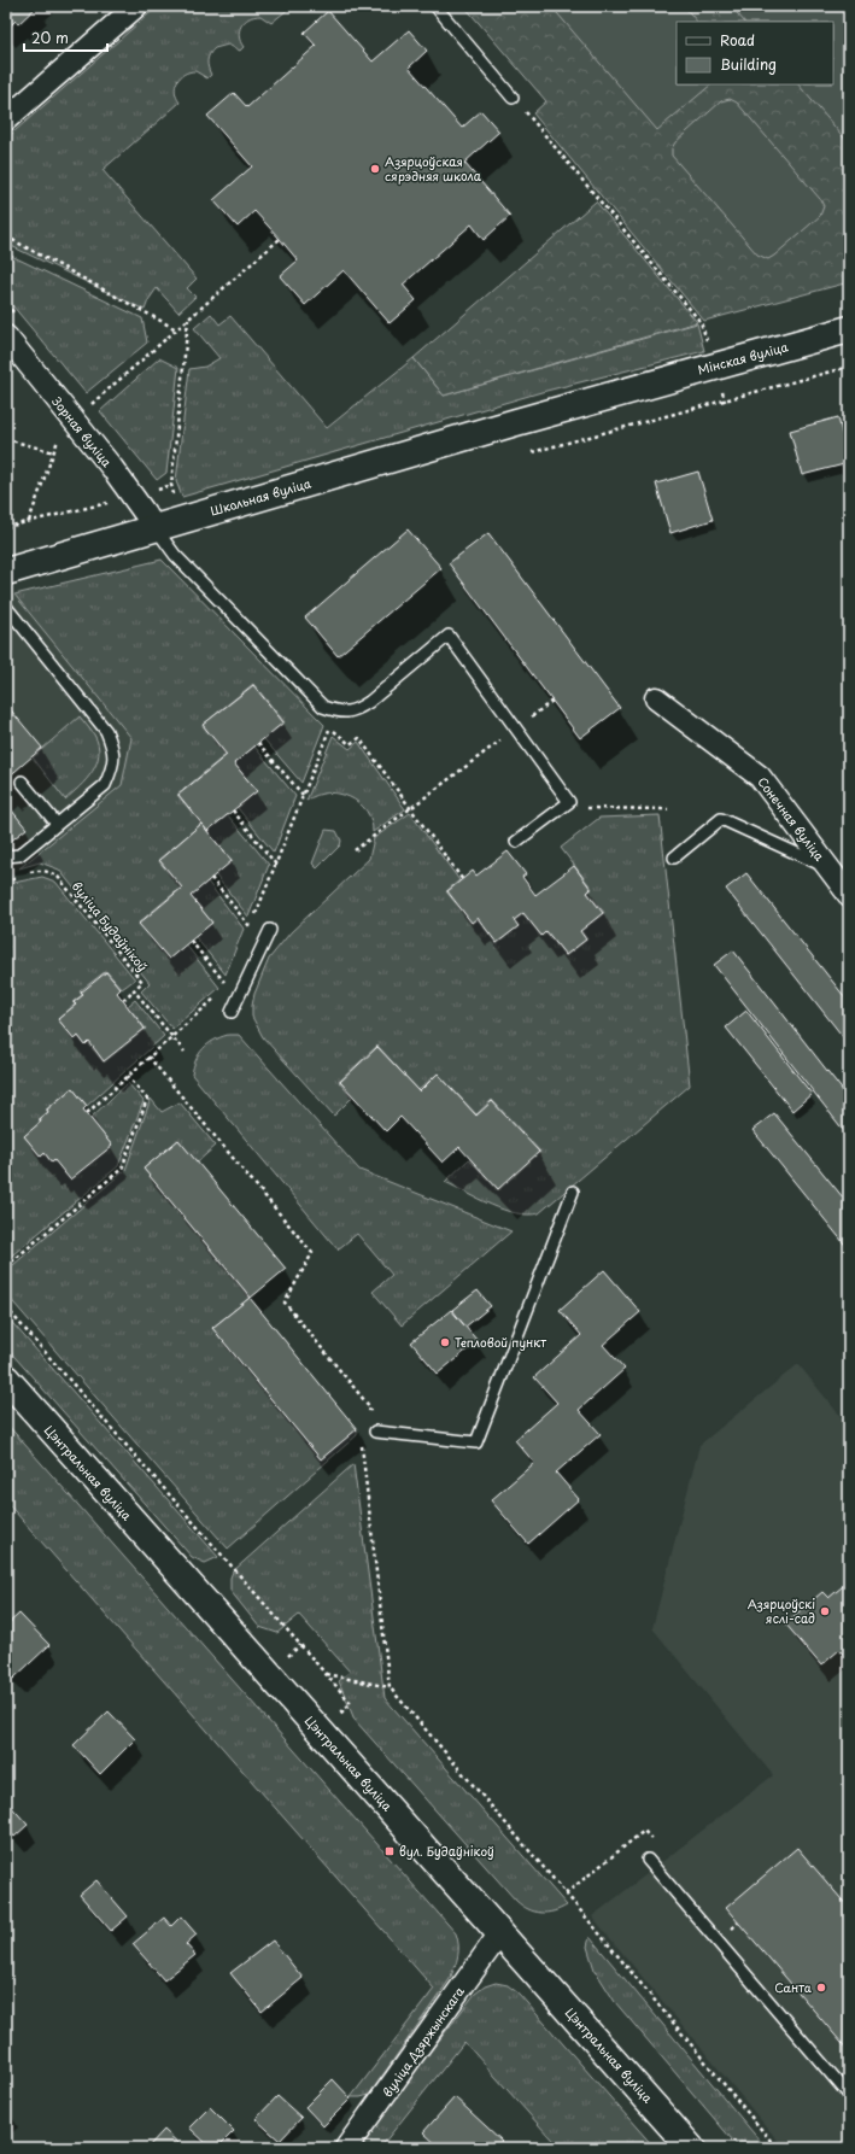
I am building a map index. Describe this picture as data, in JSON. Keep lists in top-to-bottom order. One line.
{"streets":{"main road":["Мінская вуліца","Школьная вуліца","Цэнтральная вуліца"],"street":["Зорная вуліца","Сонечная вуліца","вуліца Дзяржынскага"],"path":["вуліца Будаўнікоў"]},"crossings":[["Мінская вуліца","Школьная вуліца"],["Зорная вуліца","Школьная вуліца"],["Цэнтральная вуліца","вуліца Дзяржынскага"]],"places":{"other":["Азярцоўская сярэдняя школа","Тепловой пункт","Азярцоўскі яслі-сад","Санта"],"transit":["вул. Будаўнікоў"]},"legend":["Road","Building"],"scale_bar":"20 m"}
